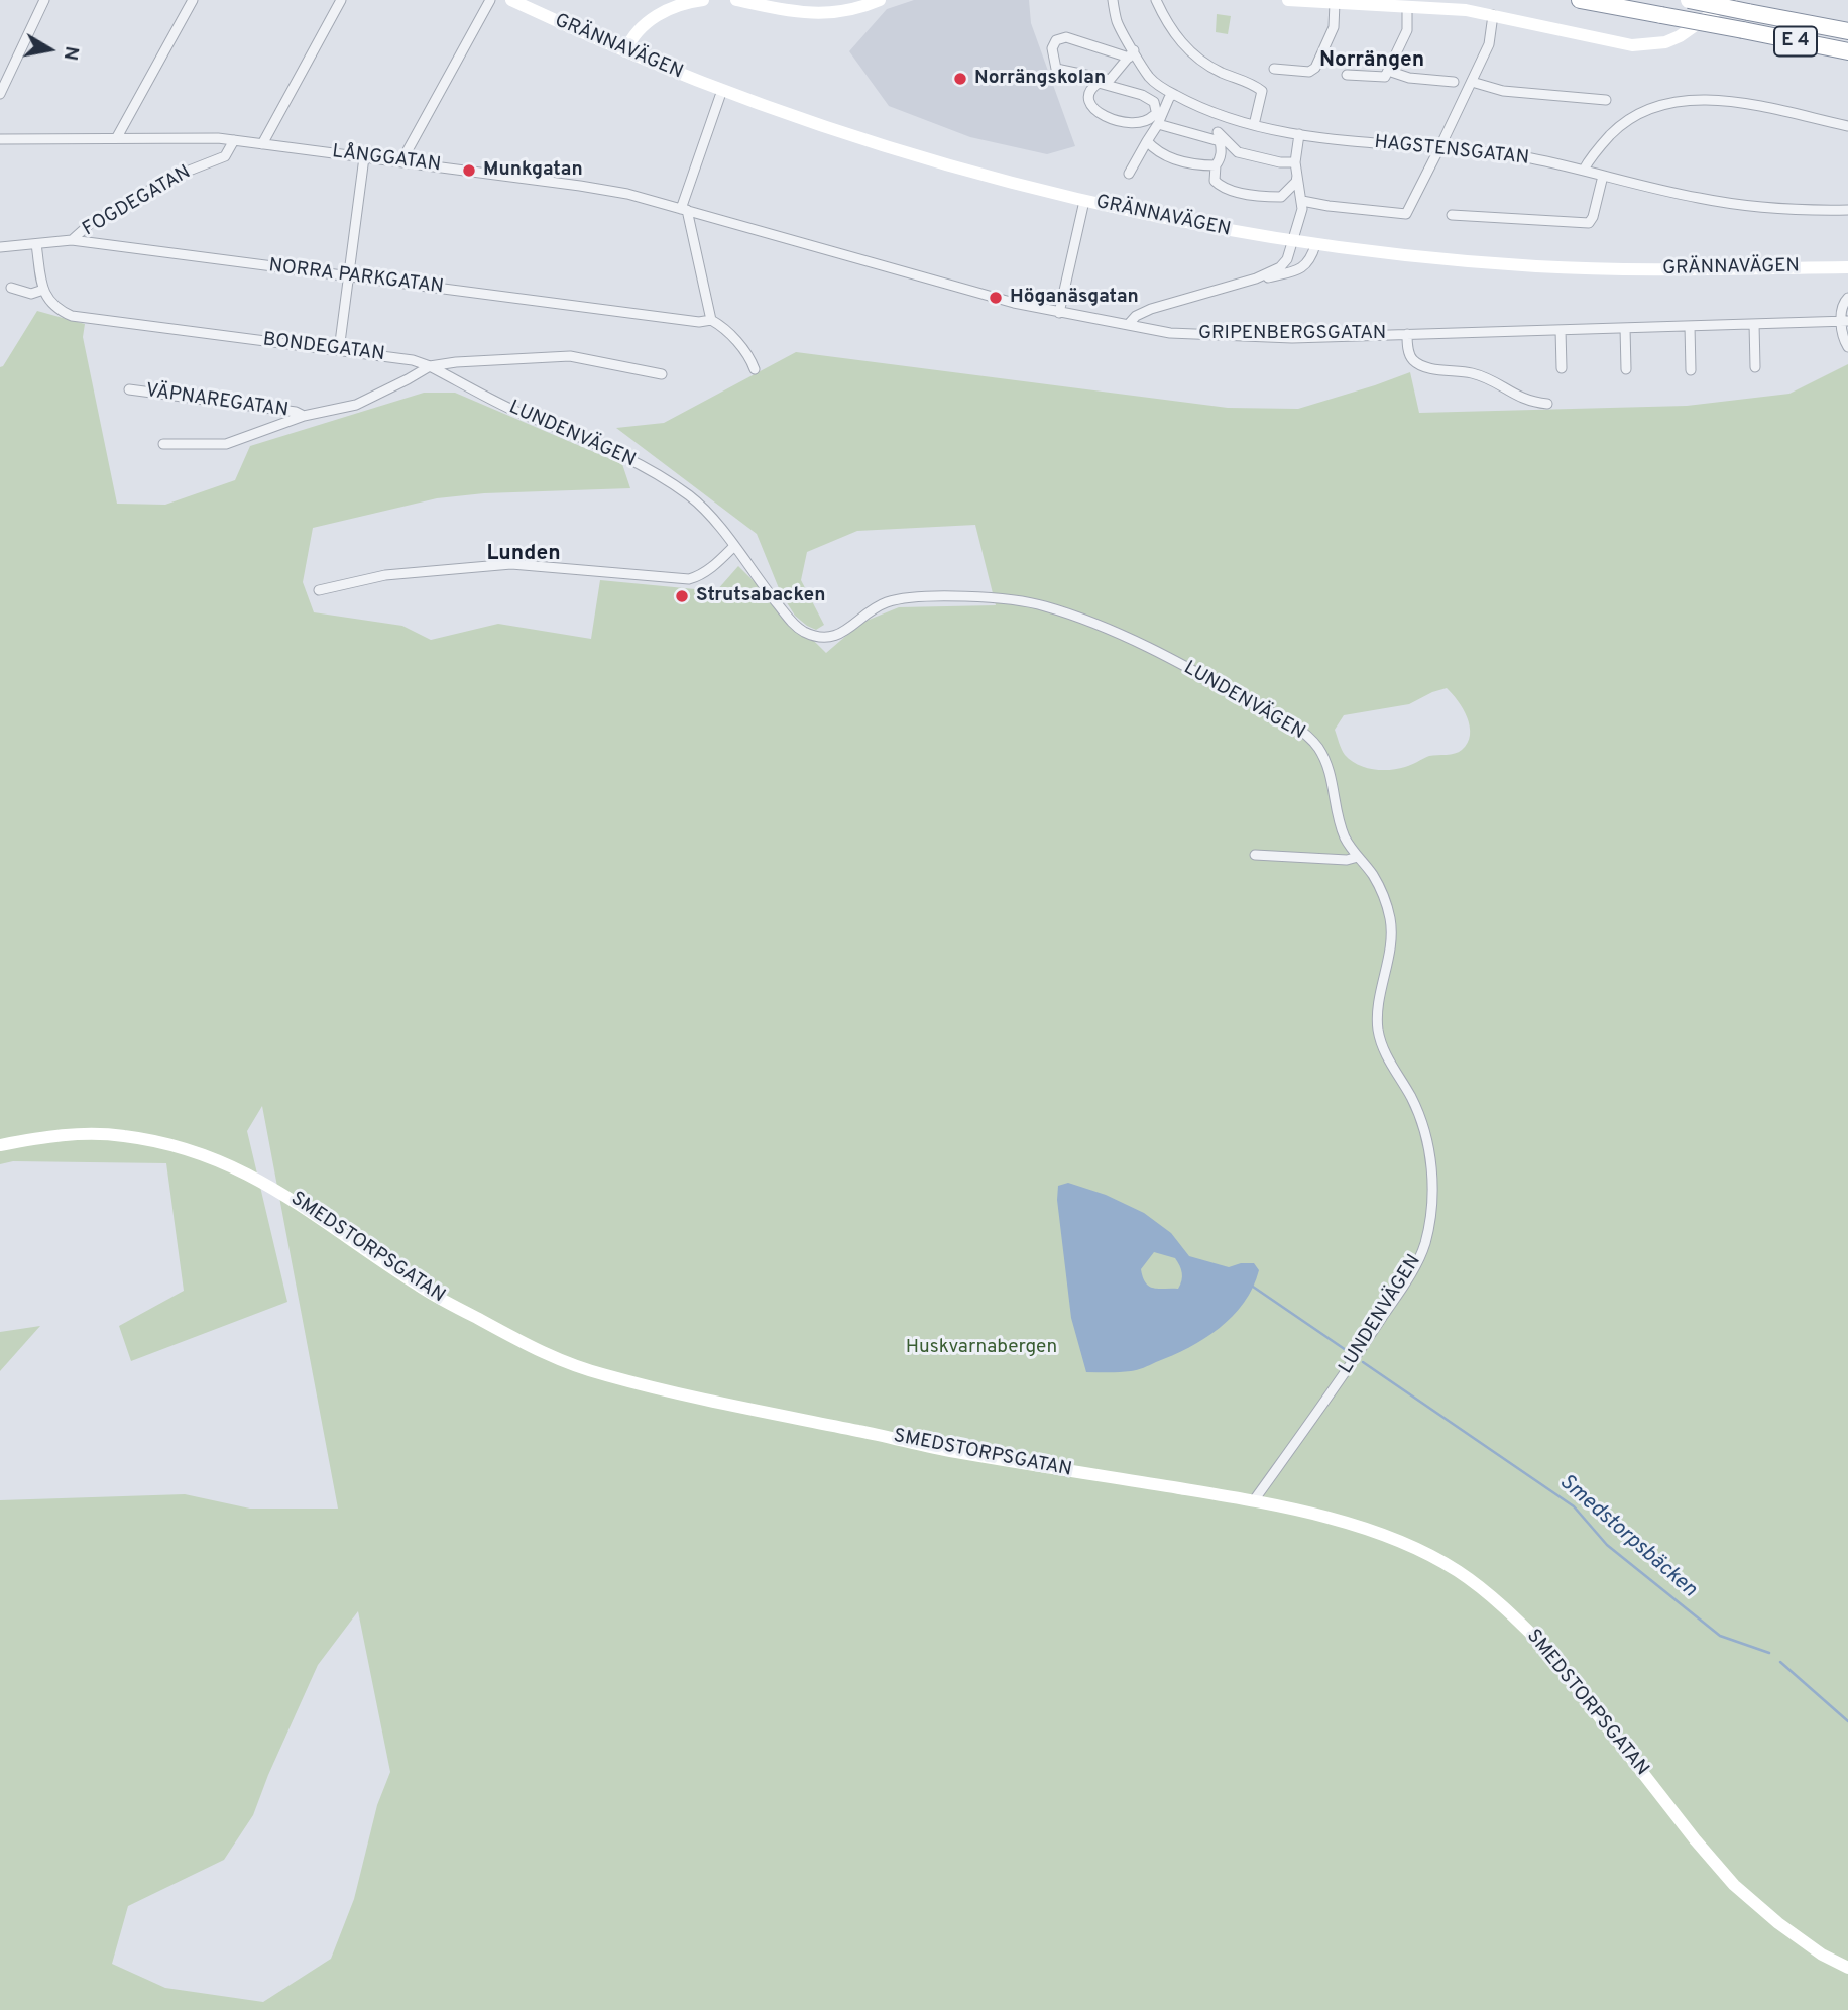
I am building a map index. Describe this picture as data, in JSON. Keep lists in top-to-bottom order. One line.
{"streets":{"highway":["E 4"],"street":["GRÄNNAVÄGEN","HAGSTENSGATAN","LÅNGGATAN","FOGDEGATAN","NORRA PARKGATAN","GRIPENBERGSGATAN","BONDEGATAN","VÄPNAREGATAN","LUNDENVÄGEN","SMEDSTORPSGATAN"]},"crossings":[["LÅNGGATAN","FOGDEGATAN"],["LÅNGGATAN","GRIPENBERGSGATAN"],["FOGDEGATAN","NORRA PARKGATAN"],["BONDEGATAN","VÄPNAREGATAN"],["BONDEGATAN","LUNDENVÄGEN"],["VÄPNAREGATAN","LUNDENVÄGEN"],["LUNDENVÄGEN","SMEDSTORPSGATAN"]],"districts":["Norrängen","Lunden"],"water":["Smedstorpsbäcken"],"parks":["Huskvarnabergen"],"places":["Norrängskolan","Munkgatan","Höganäsgatan","Strutsabacken"],"north":"right"}
